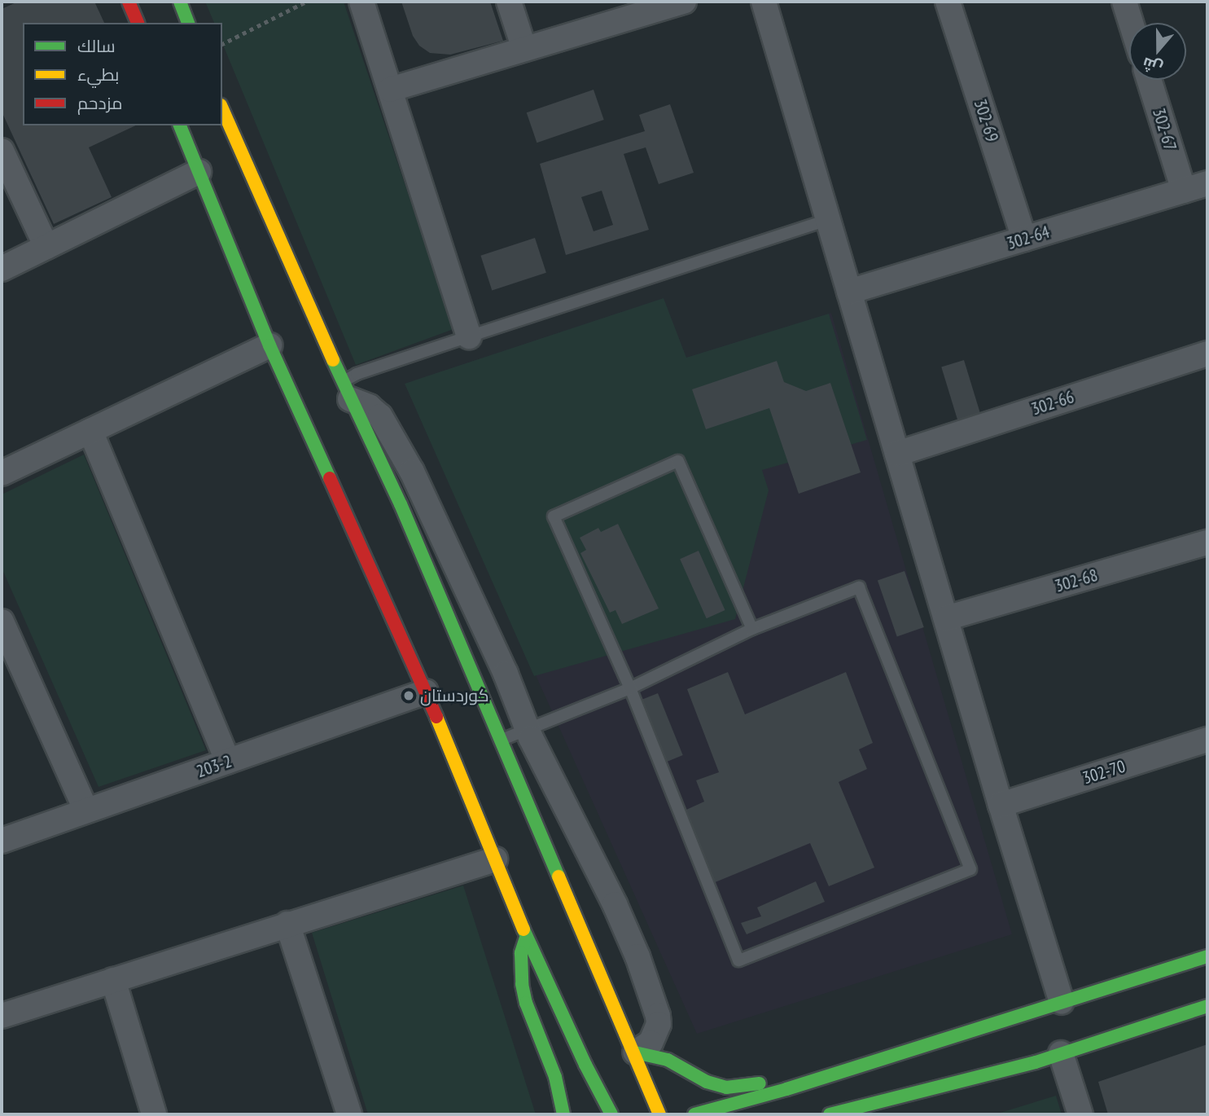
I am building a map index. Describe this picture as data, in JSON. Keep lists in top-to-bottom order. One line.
{"streets":{"street":["302-69","302-67","302-64","302-66","302-68","203-2","302-70"]},"crossings":[["302-69","302-64"],["302-67","302-64"]],"places":["كوردستان"],"legend":["سالك","بطيء","مزدحم"],"north":"bottom"}
